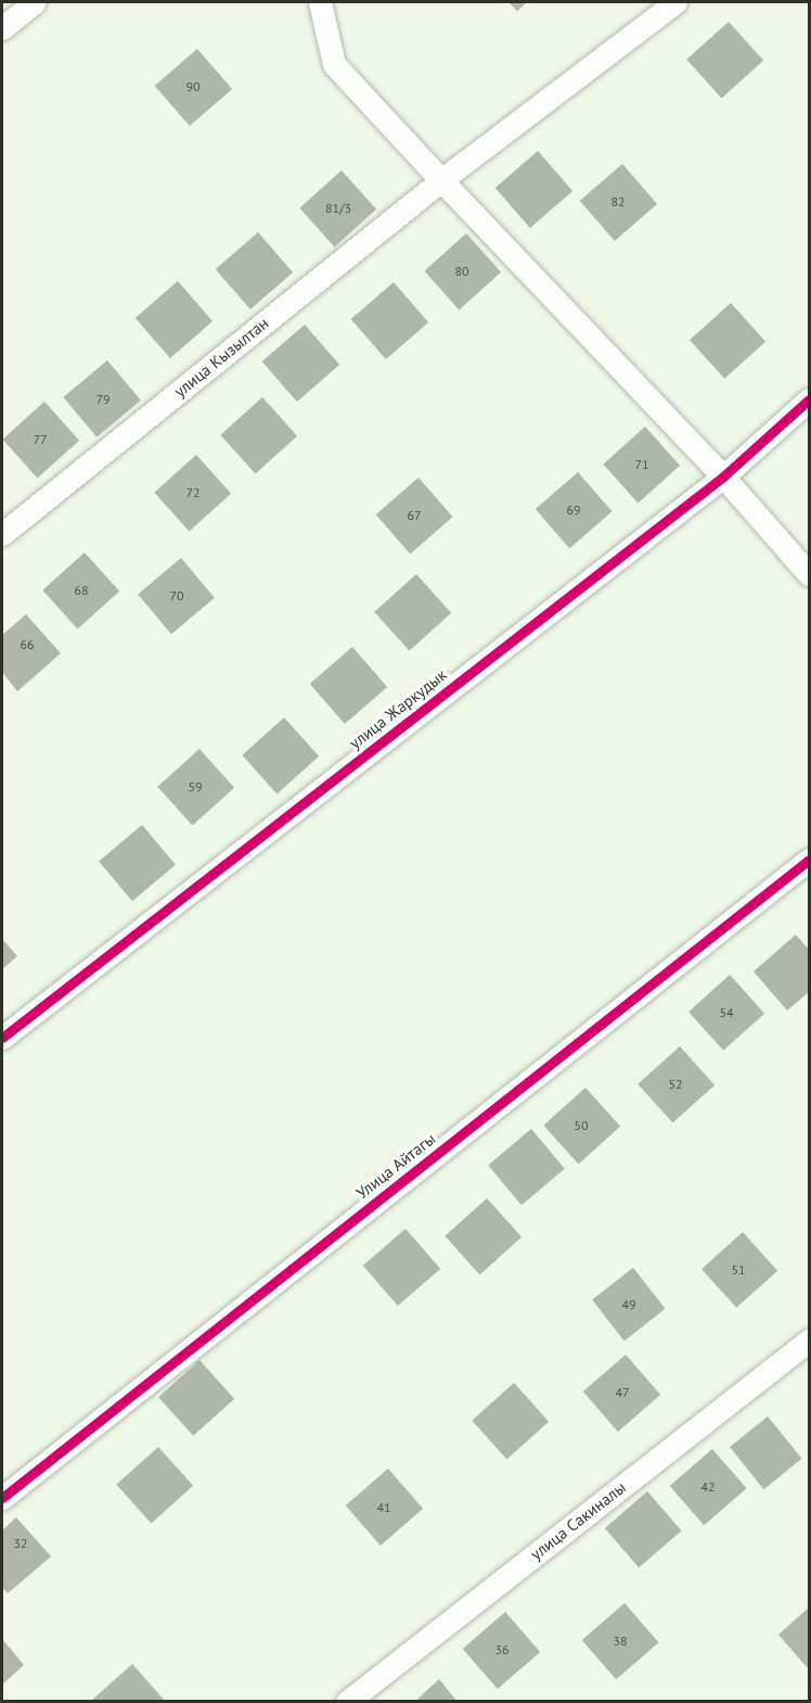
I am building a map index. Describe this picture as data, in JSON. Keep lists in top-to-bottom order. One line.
{"streets":{"street":["улица Кызылтан","улица Жаркудык","Улица Айтагы","улица Сакиналы"]},"house_numbers":["90","82","81/3","80","79","77","71","72","69","67","68","70","66","59","54","52","50","51","49","47","42","41","32","38","36"]}
